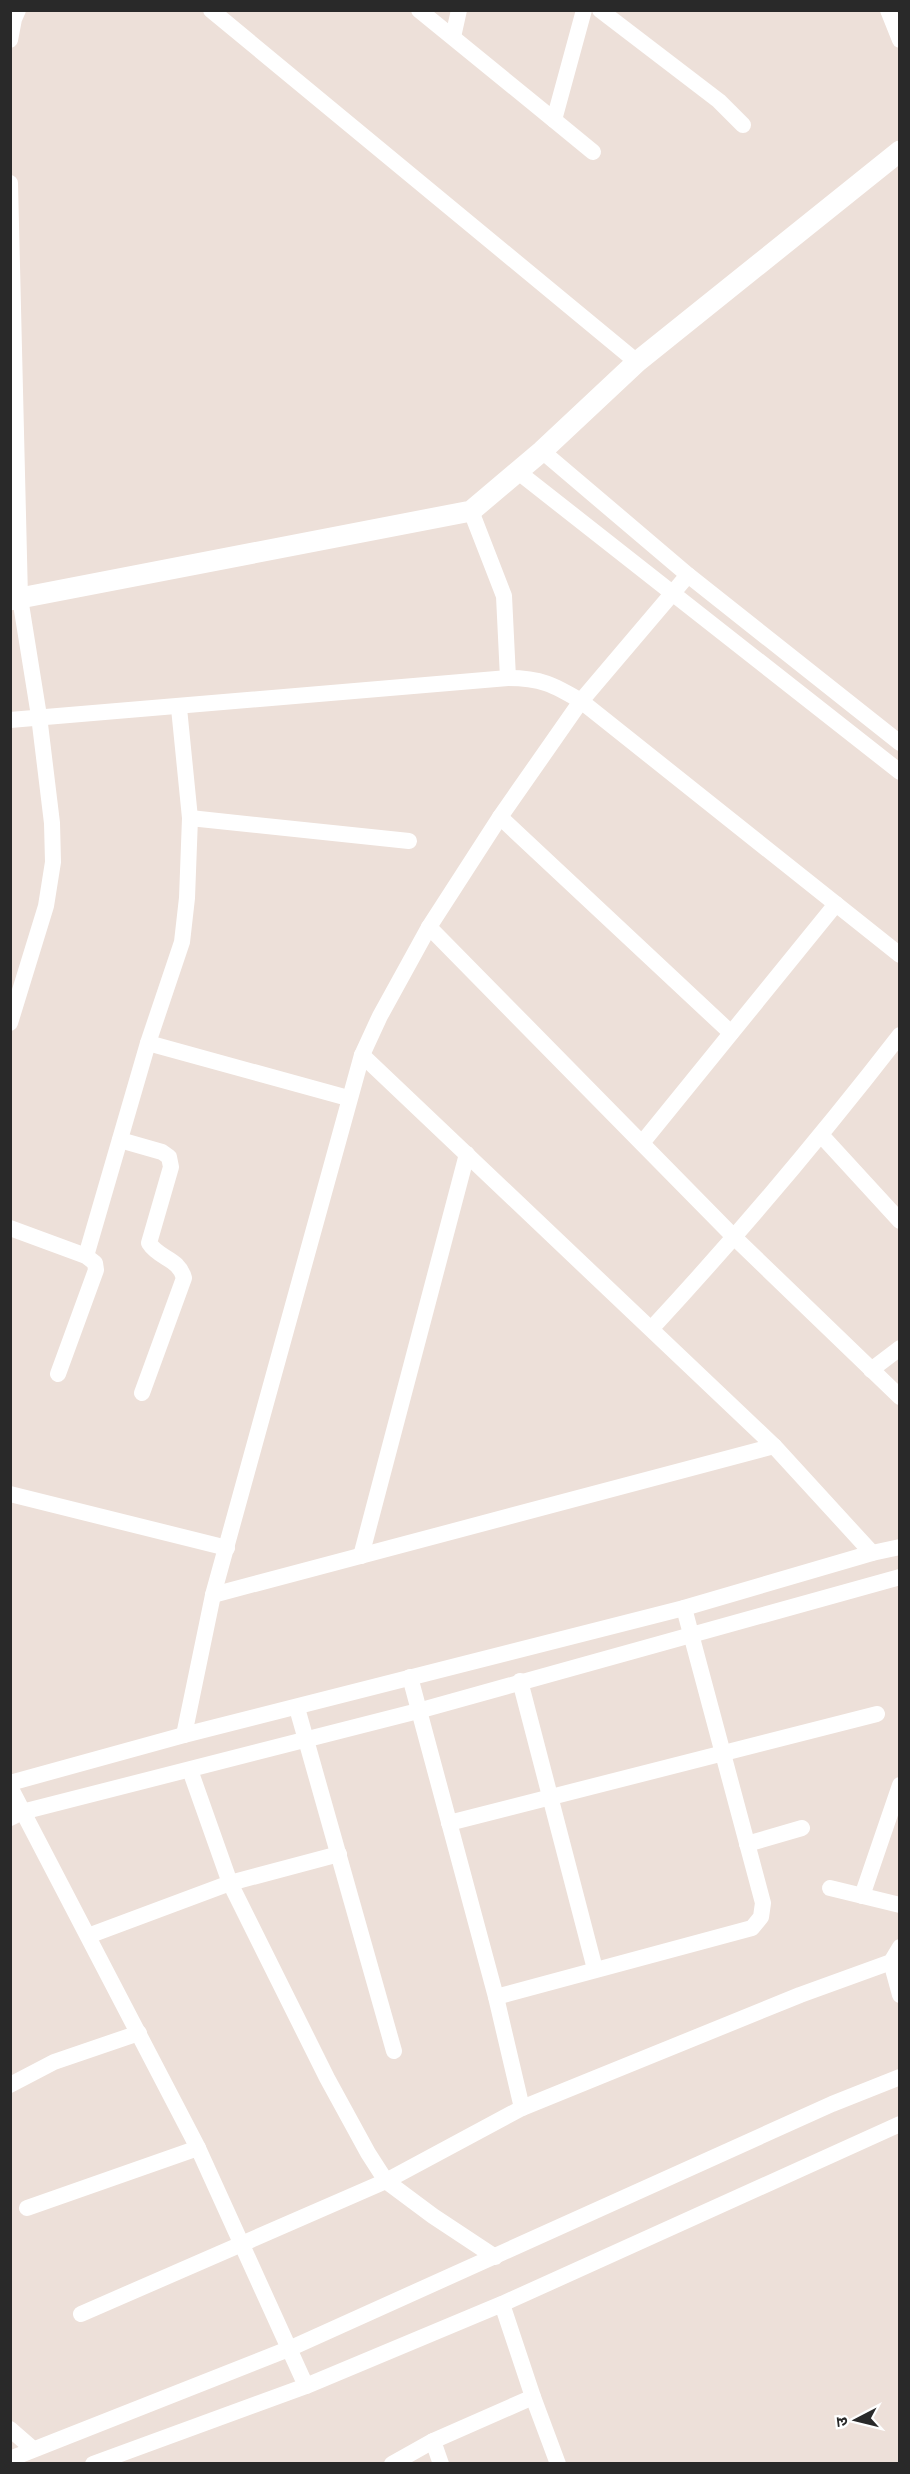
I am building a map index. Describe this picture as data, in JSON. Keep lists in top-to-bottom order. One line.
{"north":"left"}
